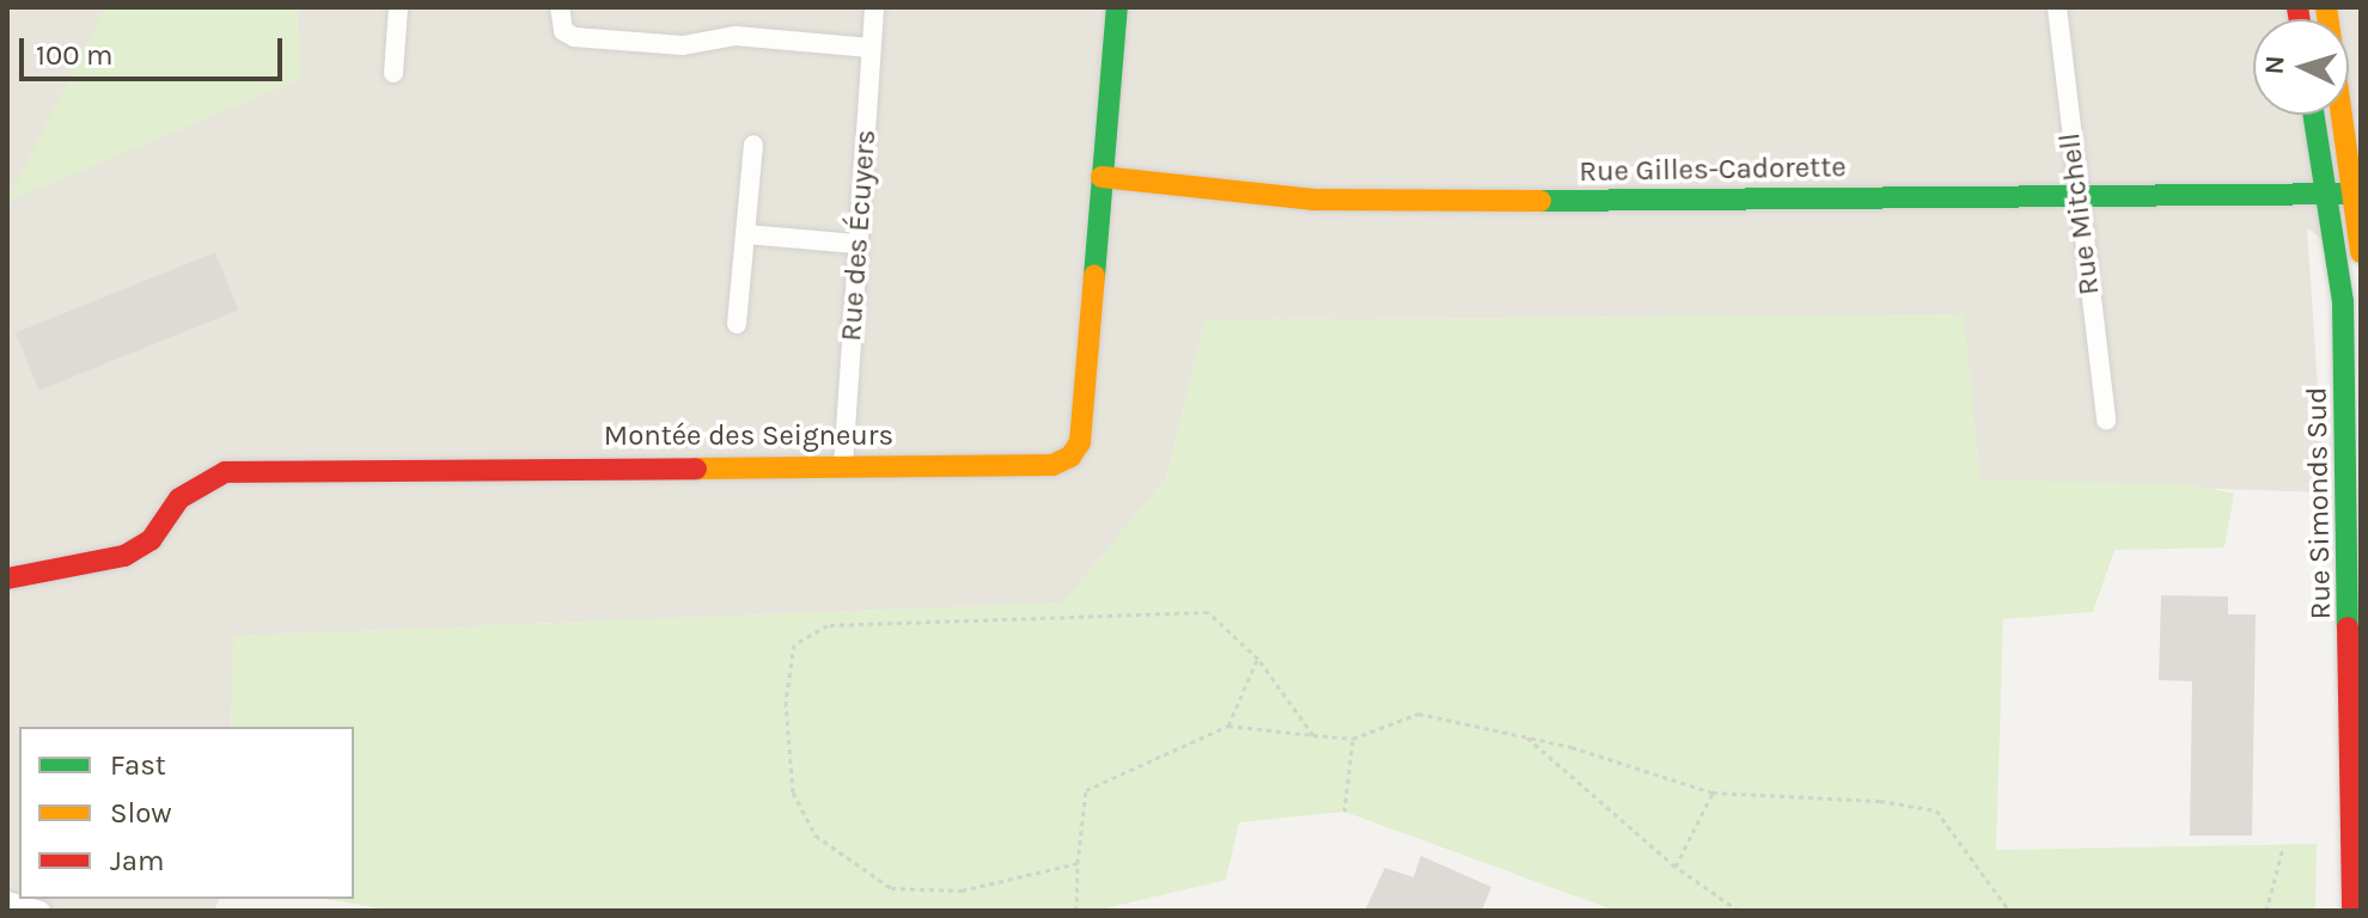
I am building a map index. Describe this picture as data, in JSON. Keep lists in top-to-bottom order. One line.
{"streets":{"street":["Rue Gilles-Cadorette","Rue Mitchell","Rue des Écuyers","Montée des Seigneurs","Rue Simonds Sud"]},"crossings":[["Rue Gilles-Cadorette","Rue Mitchell"],["Rue Gilles-Cadorette","Montée des Seigneurs"],["Rue Gilles-Cadorette","Rue Simonds Sud"],["Rue des Écuyers","Montée des Seigneurs"]],"legend":["Fast","Slow","Jam"],"scale_bar":"100 m","north":"left"}
